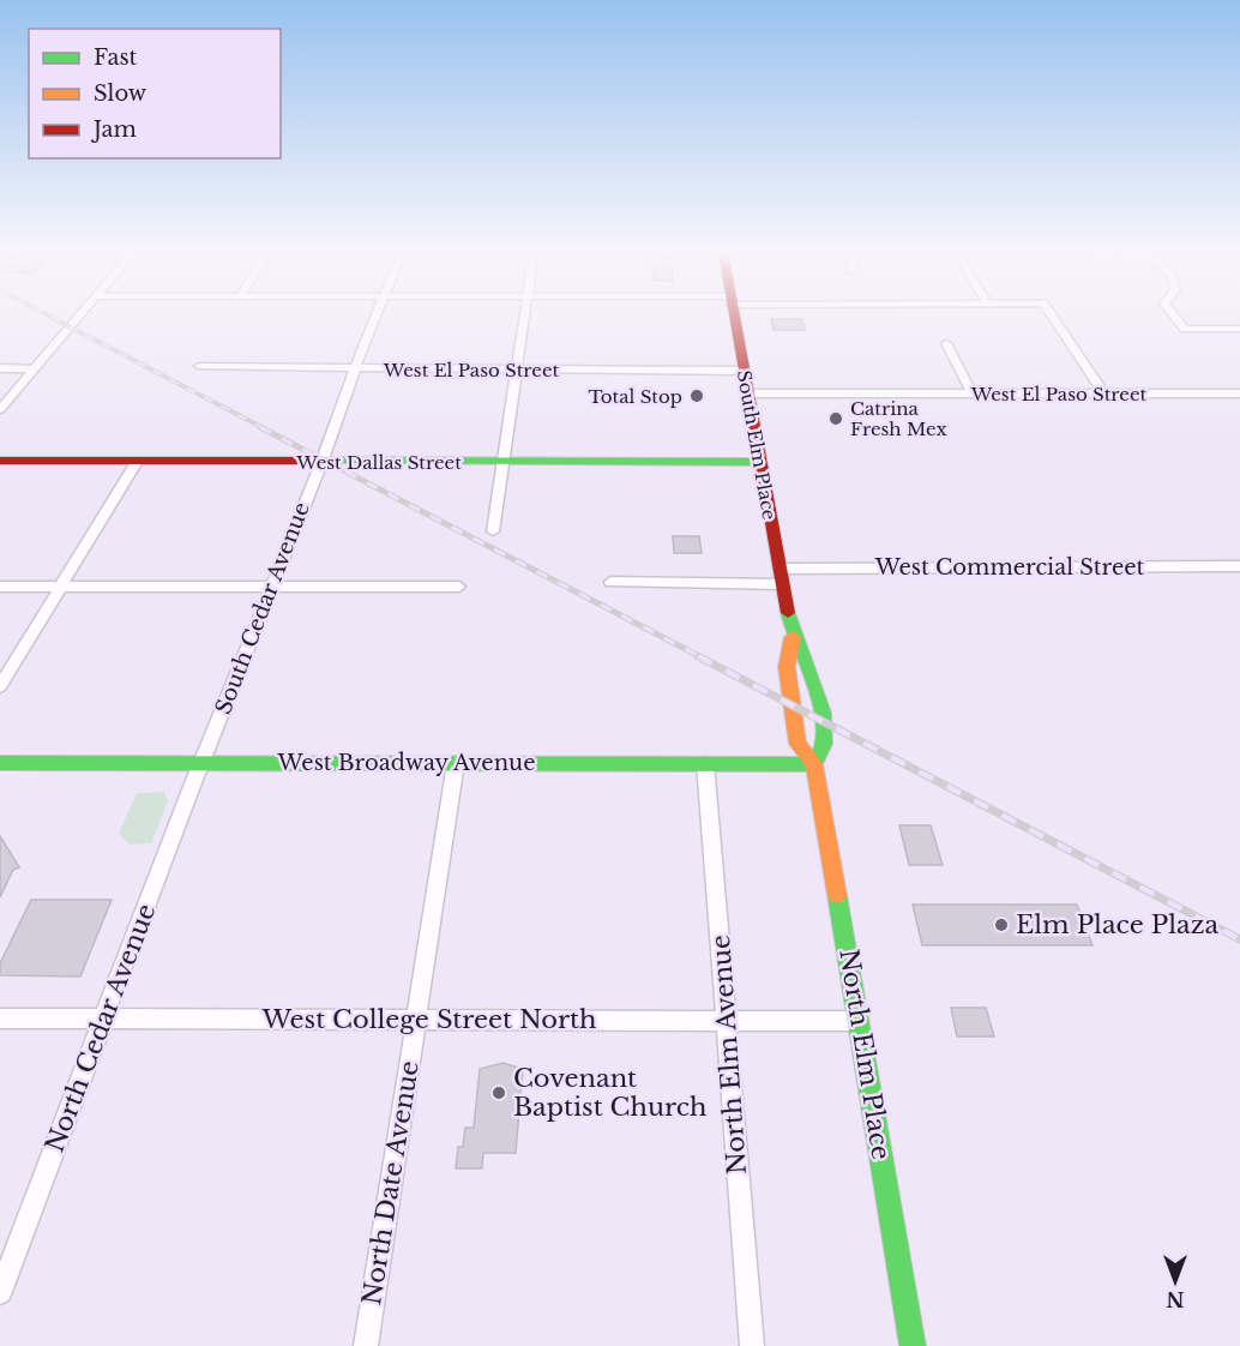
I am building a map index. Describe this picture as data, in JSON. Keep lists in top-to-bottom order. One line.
{"streets":{"street":["West El Paso Street","South Elm Place","West Dallas Street","West Commercial Street","South Cedar Avenue","West Broadway Avenue","West College Street North","North Cedar Avenue","North Elm Avenue","North Elm Place","North Date Avenue"]},"crossings":[["West El Paso Street","South Elm Place"],["West El Paso Street","South Cedar Avenue"],["South Elm Place","West Dallas Street"],["South Elm Place","West Commercial Street"],["South Elm Place","West Broadway Avenue"],["South Elm Place","North Elm Place"],["West Dallas Street","South Cedar Avenue"],["South Cedar Avenue","West Broadway Avenue"],["South Cedar Avenue","North Cedar Avenue"],["West Broadway Avenue","North Cedar Avenue"],["West Broadway Avenue","North Elm Avenue"],["West Broadway Avenue","North Elm Place"],["West Broadway Avenue","North Date Avenue"],["West College Street North","North Cedar Avenue"],["West College Street North","North Elm Avenue"],["West College Street North","North Elm Place"],["West College Street North","North Date Avenue"]],"places":["Total Stop","Catrina Fresh Mex","Elm Place Plaza","Covenant Baptist Church"],"legend":["Fast","Slow","Jam"],"north":"bottom"}
